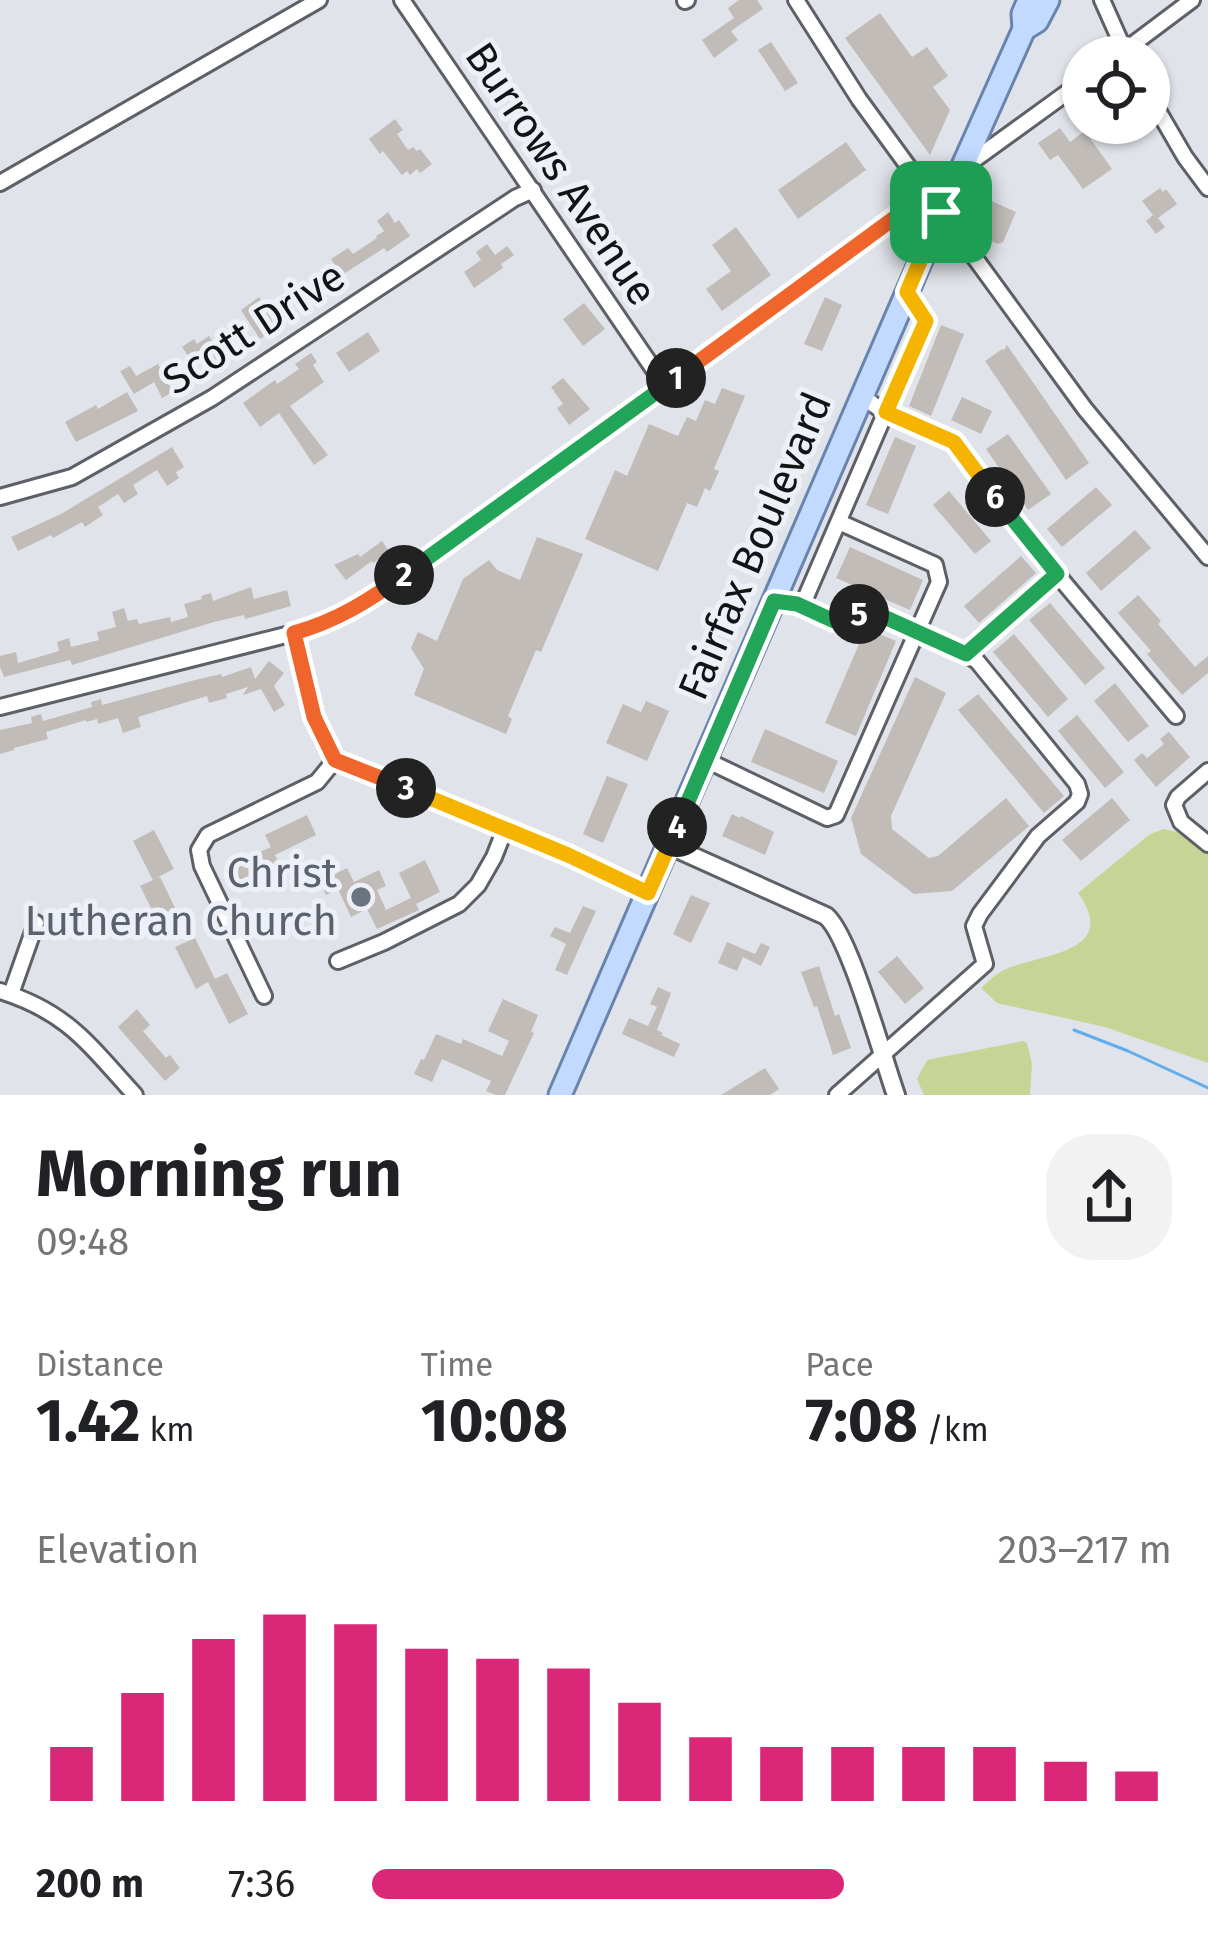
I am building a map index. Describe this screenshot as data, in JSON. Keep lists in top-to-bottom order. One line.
{"streets":{"main road":["Fairfax Boulevard"],"street":["Burrows Avenue","Scott Drive"]},"crossings":[["Burrows Avenue","Scott Drive"]],"places":["Christ Lutheran Church"],"page":{"pins":["1","6","2","5","3","4"],"heading":["Morning run","09:48"],"stats":[["Distance","1.42 km"],["Time","10:08"],["Pace","7:08 /km"]],"chart":["Elevation","203–217 m"],"list":[{"name":"200 m","note":"7:36"}]}}
